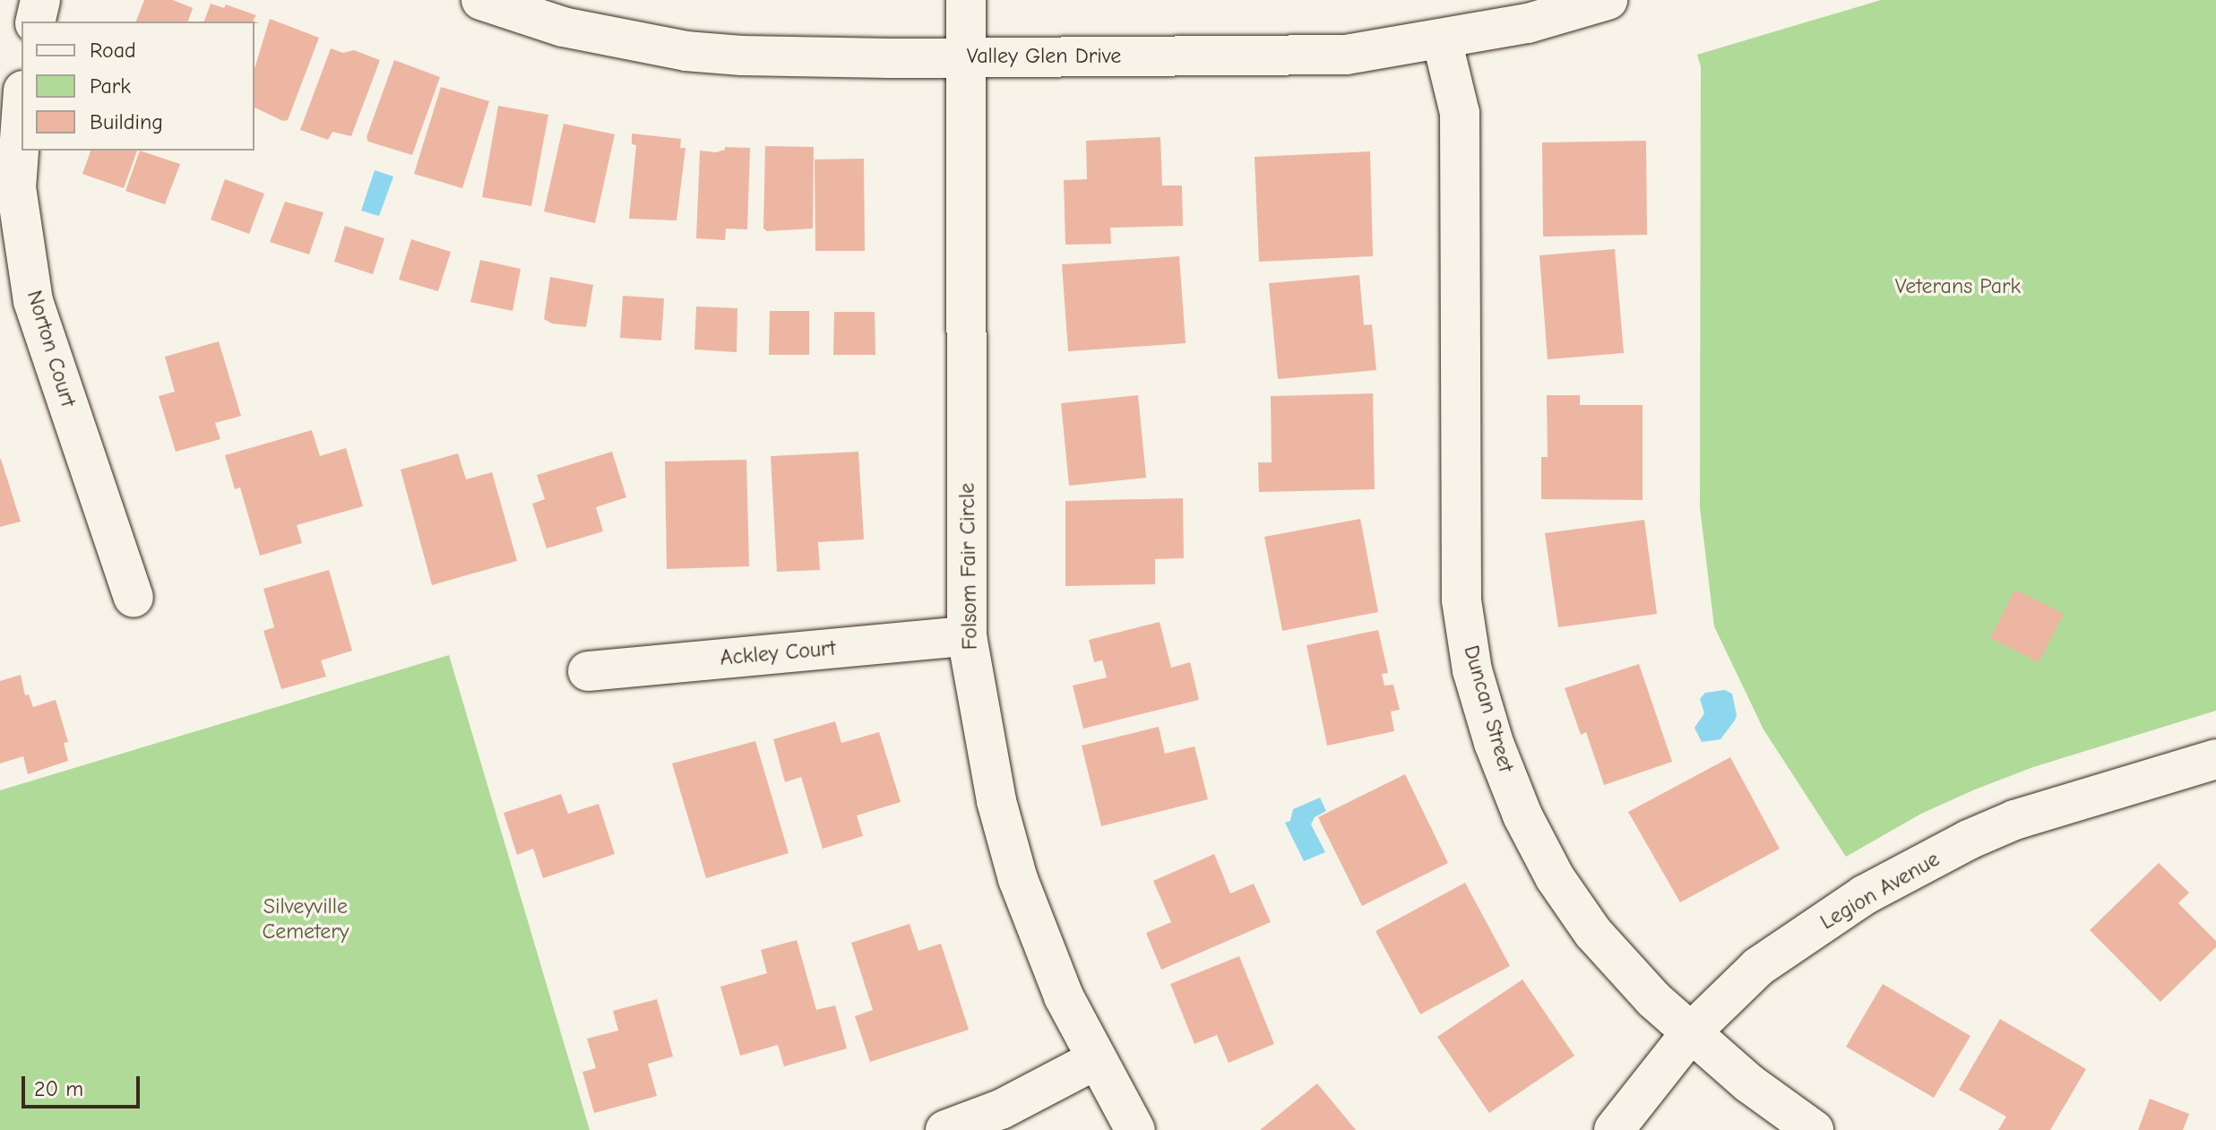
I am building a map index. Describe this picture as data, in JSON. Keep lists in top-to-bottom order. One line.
{"streets":{"street":["Valley Glen Drive","Norton Court","Folsom Fair Circle","Ackley Court","Duncan Street","Legion Avenue"]},"crossings":[["Valley Glen Drive","Folsom Fair Circle"],["Valley Glen Drive","Duncan Street"],["Folsom Fair Circle","Ackley Court"],["Duncan Street","Legion Avenue"]],"parks":["Veterans Park","Silveyville Cemetery"],"legend":["Road","Park","Building"],"scale_bar":"20 m"}
